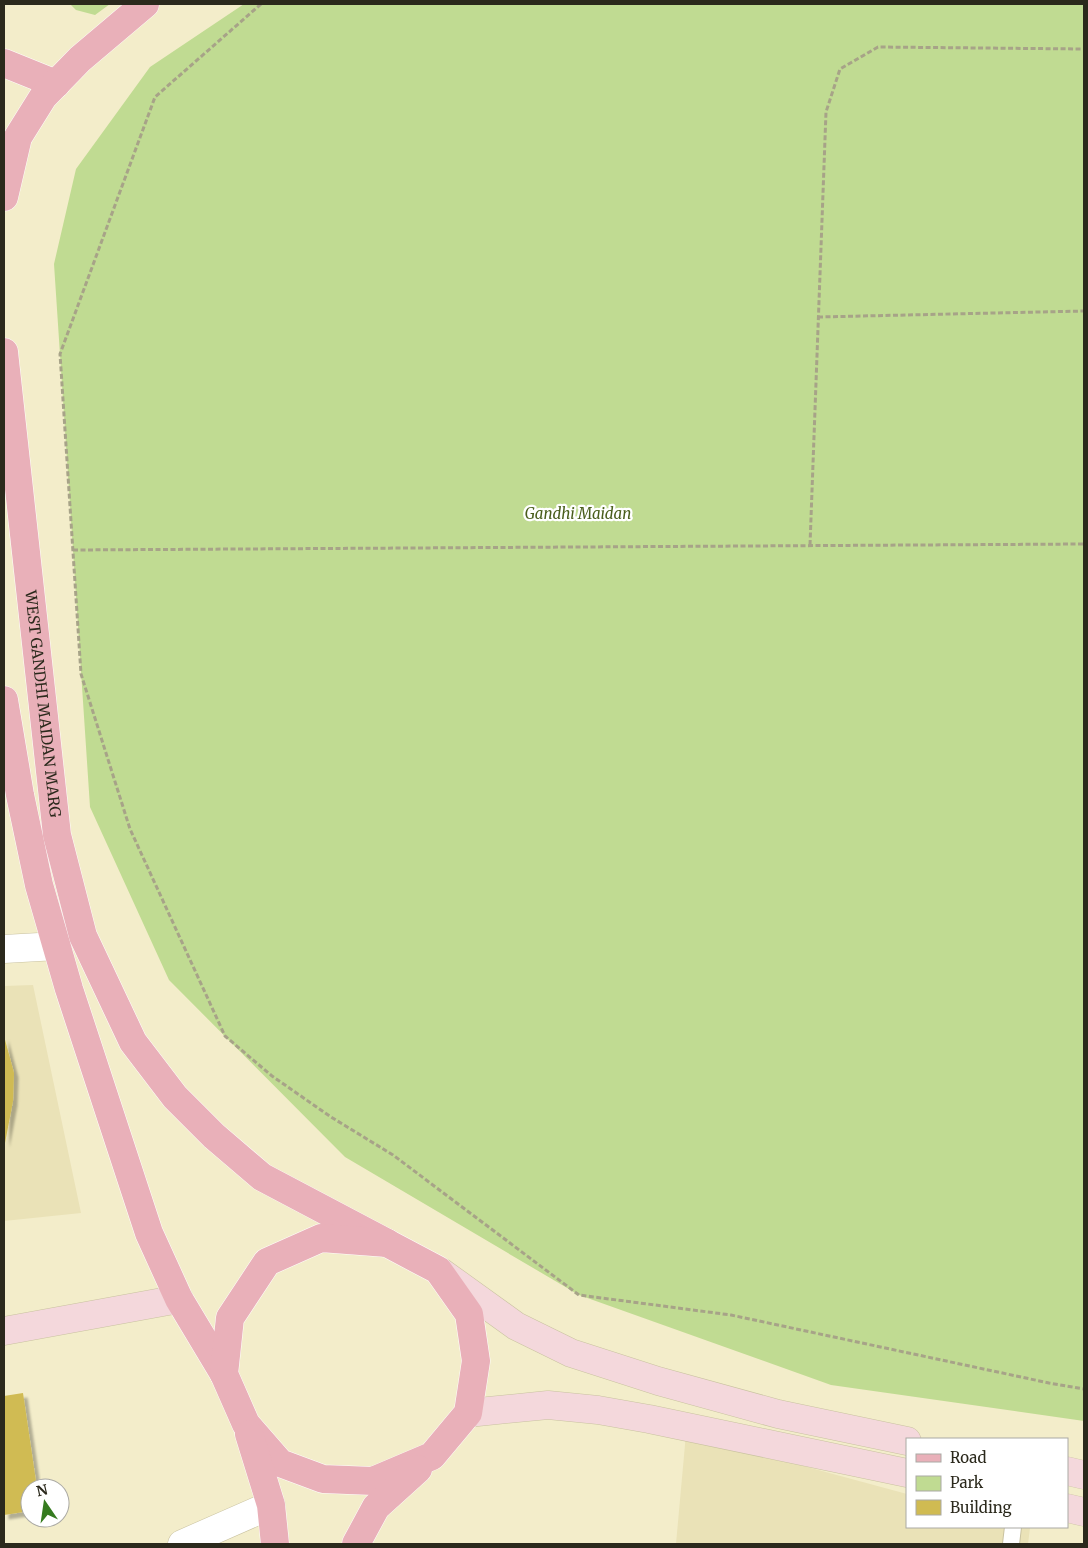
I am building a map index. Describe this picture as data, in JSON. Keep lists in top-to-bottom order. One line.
{"streets":{"main road":["WEST GANDHI MAIDAN MARG"]},"parks":["Gandhi Maidan"],"legend":["Road","Park","Building"],"north":"top"}
